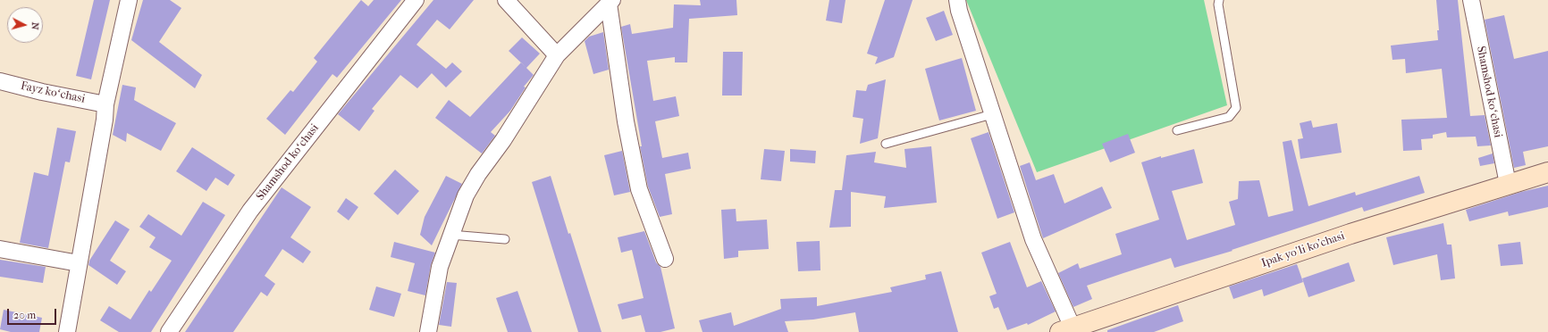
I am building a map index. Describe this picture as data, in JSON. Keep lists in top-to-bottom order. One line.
{"streets":{"main road":["Ipak yo'li ko'chasi"],"street":["Shamshod koʻchasi","Fayz koʻchasi"]},"crossings":[["Shamshod koʻchasi","Ipak yo'li ko'chasi"]],"scale_bar":"20 m","north":"right"}
